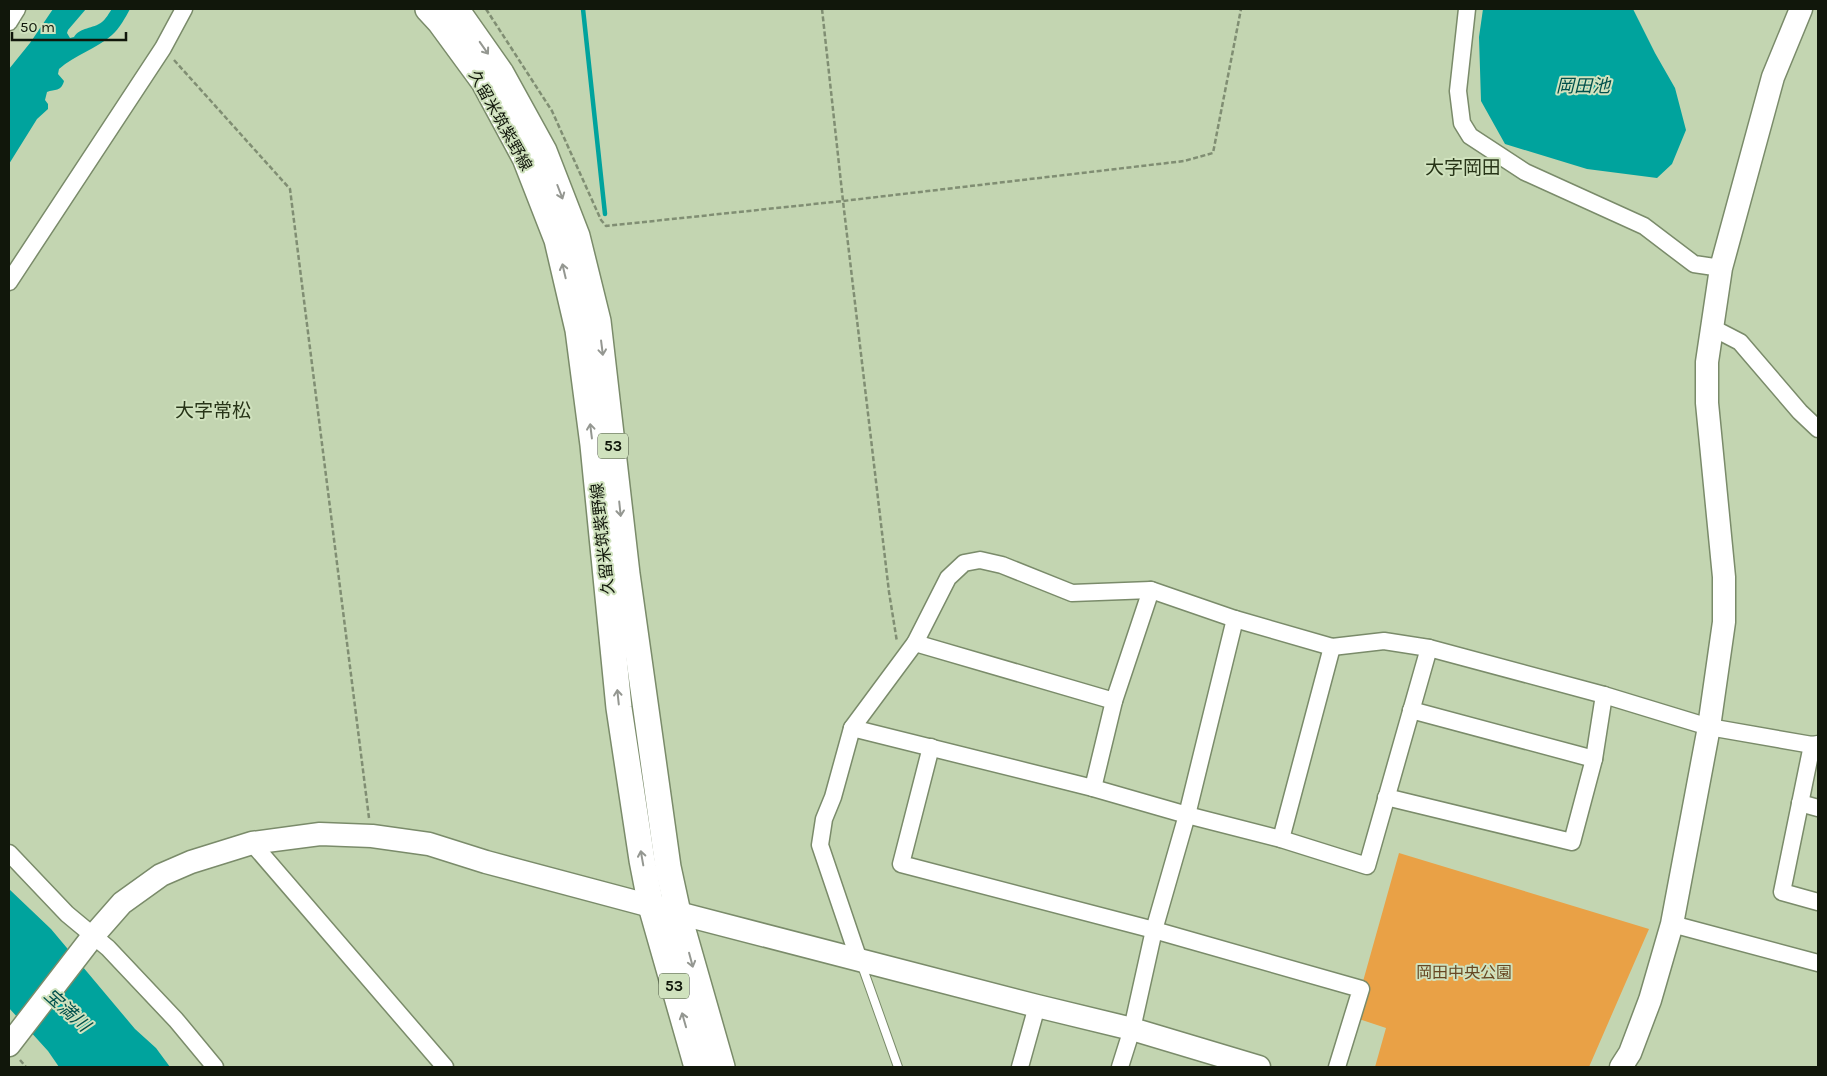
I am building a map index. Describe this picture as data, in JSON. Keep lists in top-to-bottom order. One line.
{"streets":{"main road":["久留米筑紫野線","53"]},"districts":["大字岡田","大字常松"],"water":["岡田池","宝満川"],"parks":["岡田中央公園"],"scale_bar":"50 m"}
